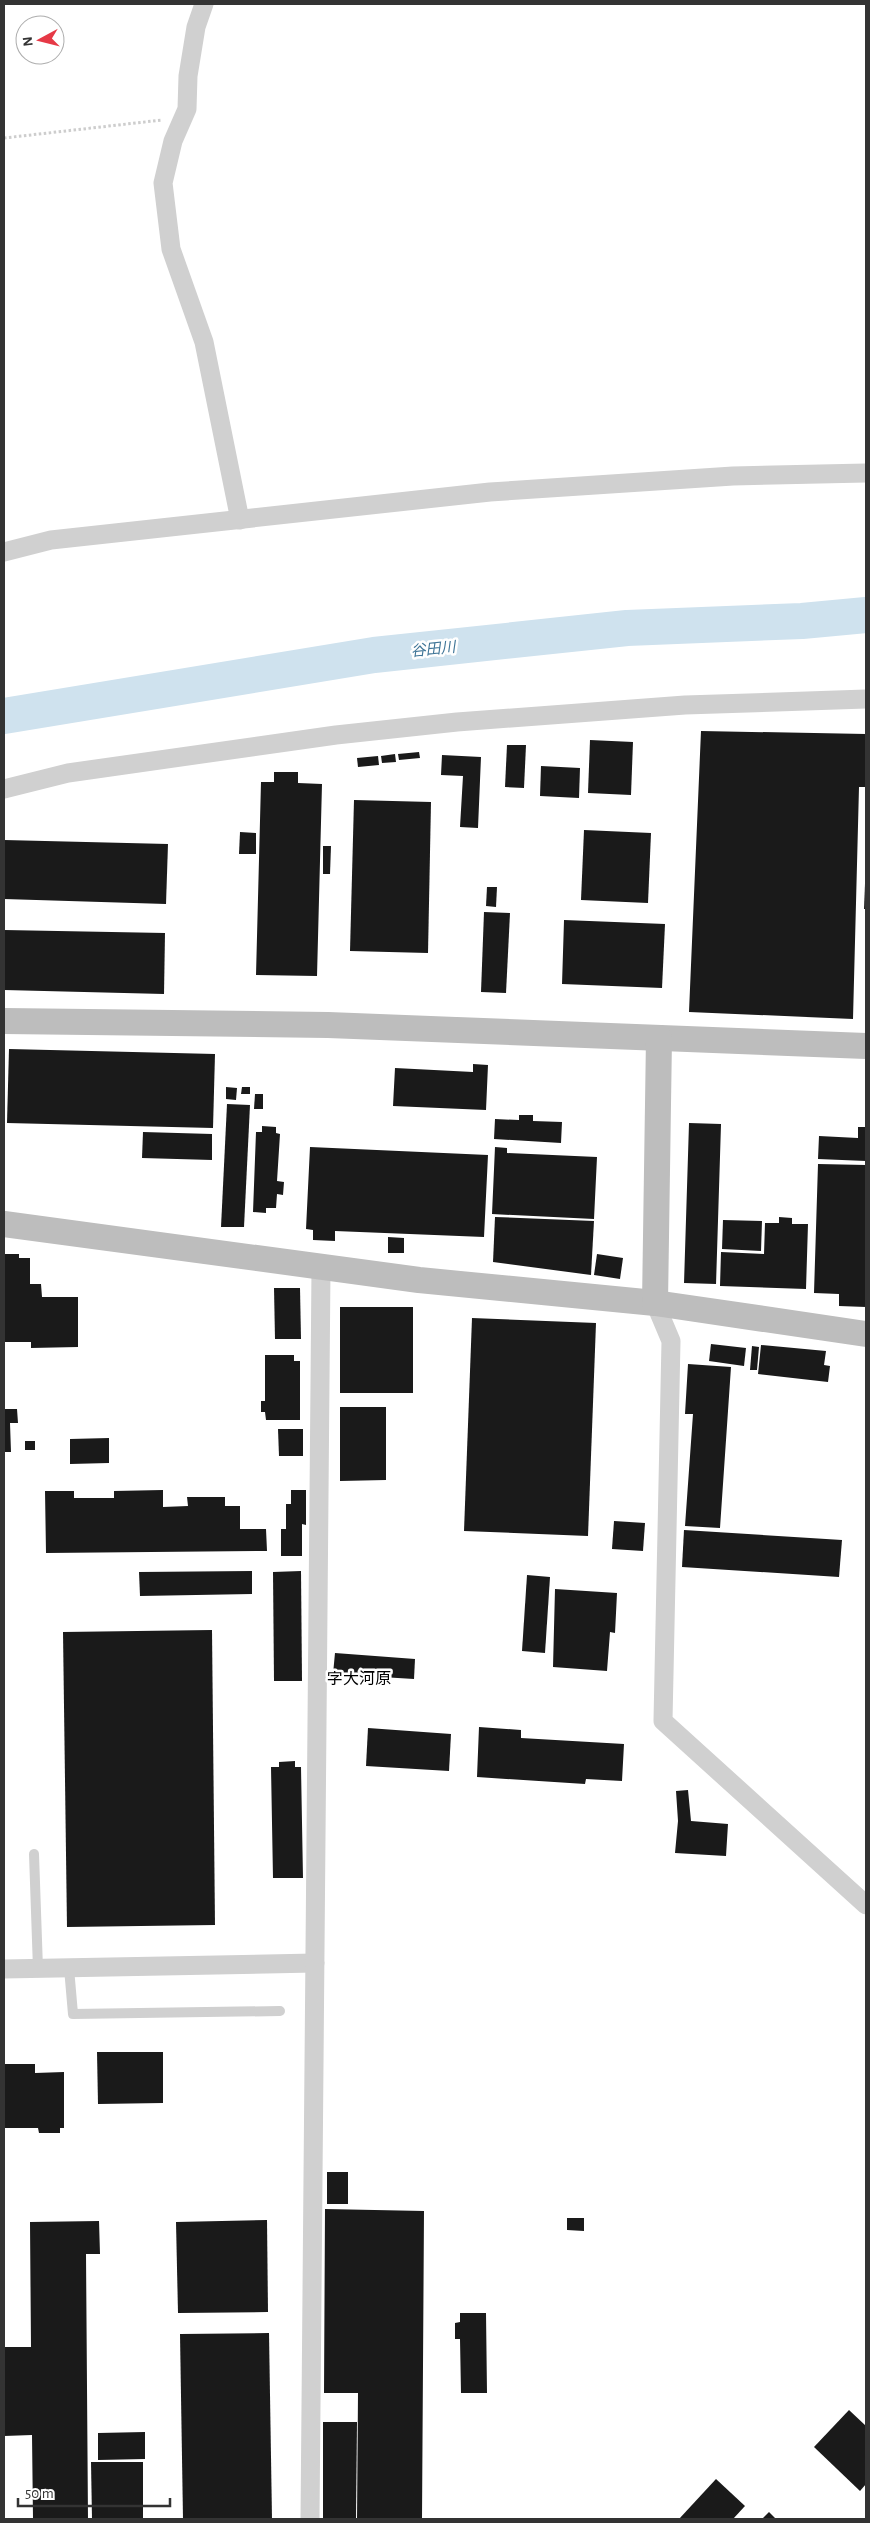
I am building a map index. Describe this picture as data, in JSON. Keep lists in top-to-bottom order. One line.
{"districts":["字大河原"],"water":["谷田川"],"scale_bar":"50 m","north":"left"}
